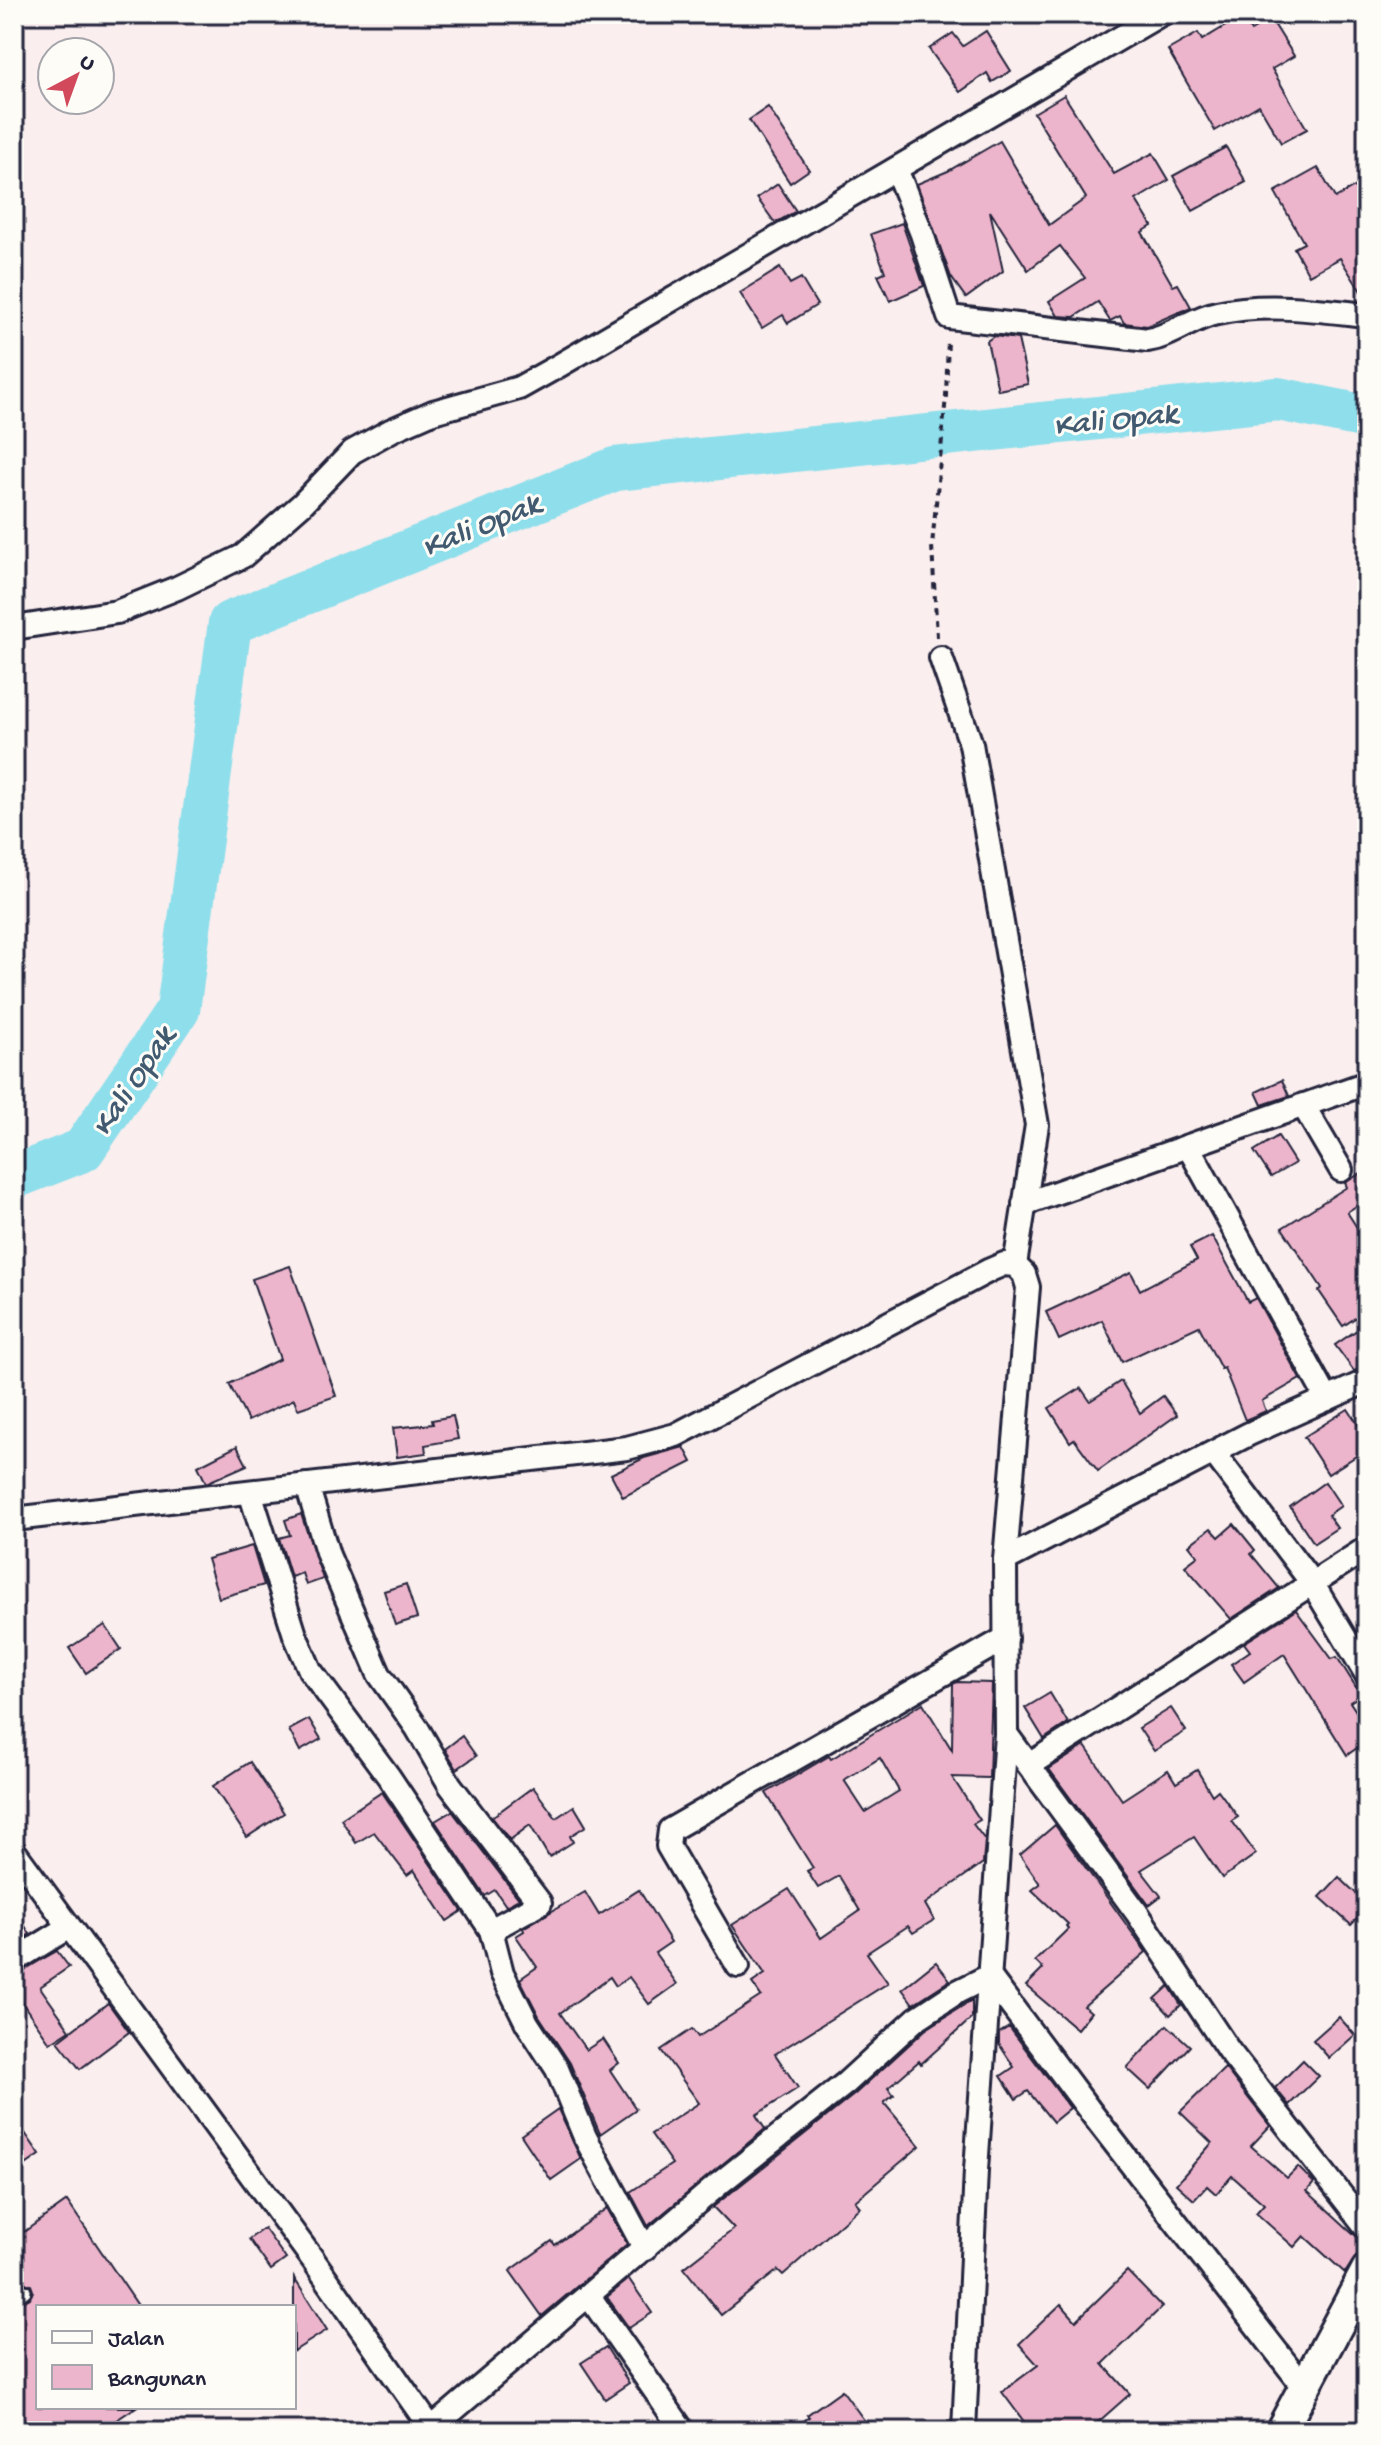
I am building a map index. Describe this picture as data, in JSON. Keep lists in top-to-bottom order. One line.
{"water":["Kali Opak"],"legend":["Jalan","Bangunan"],"north":"top right"}
